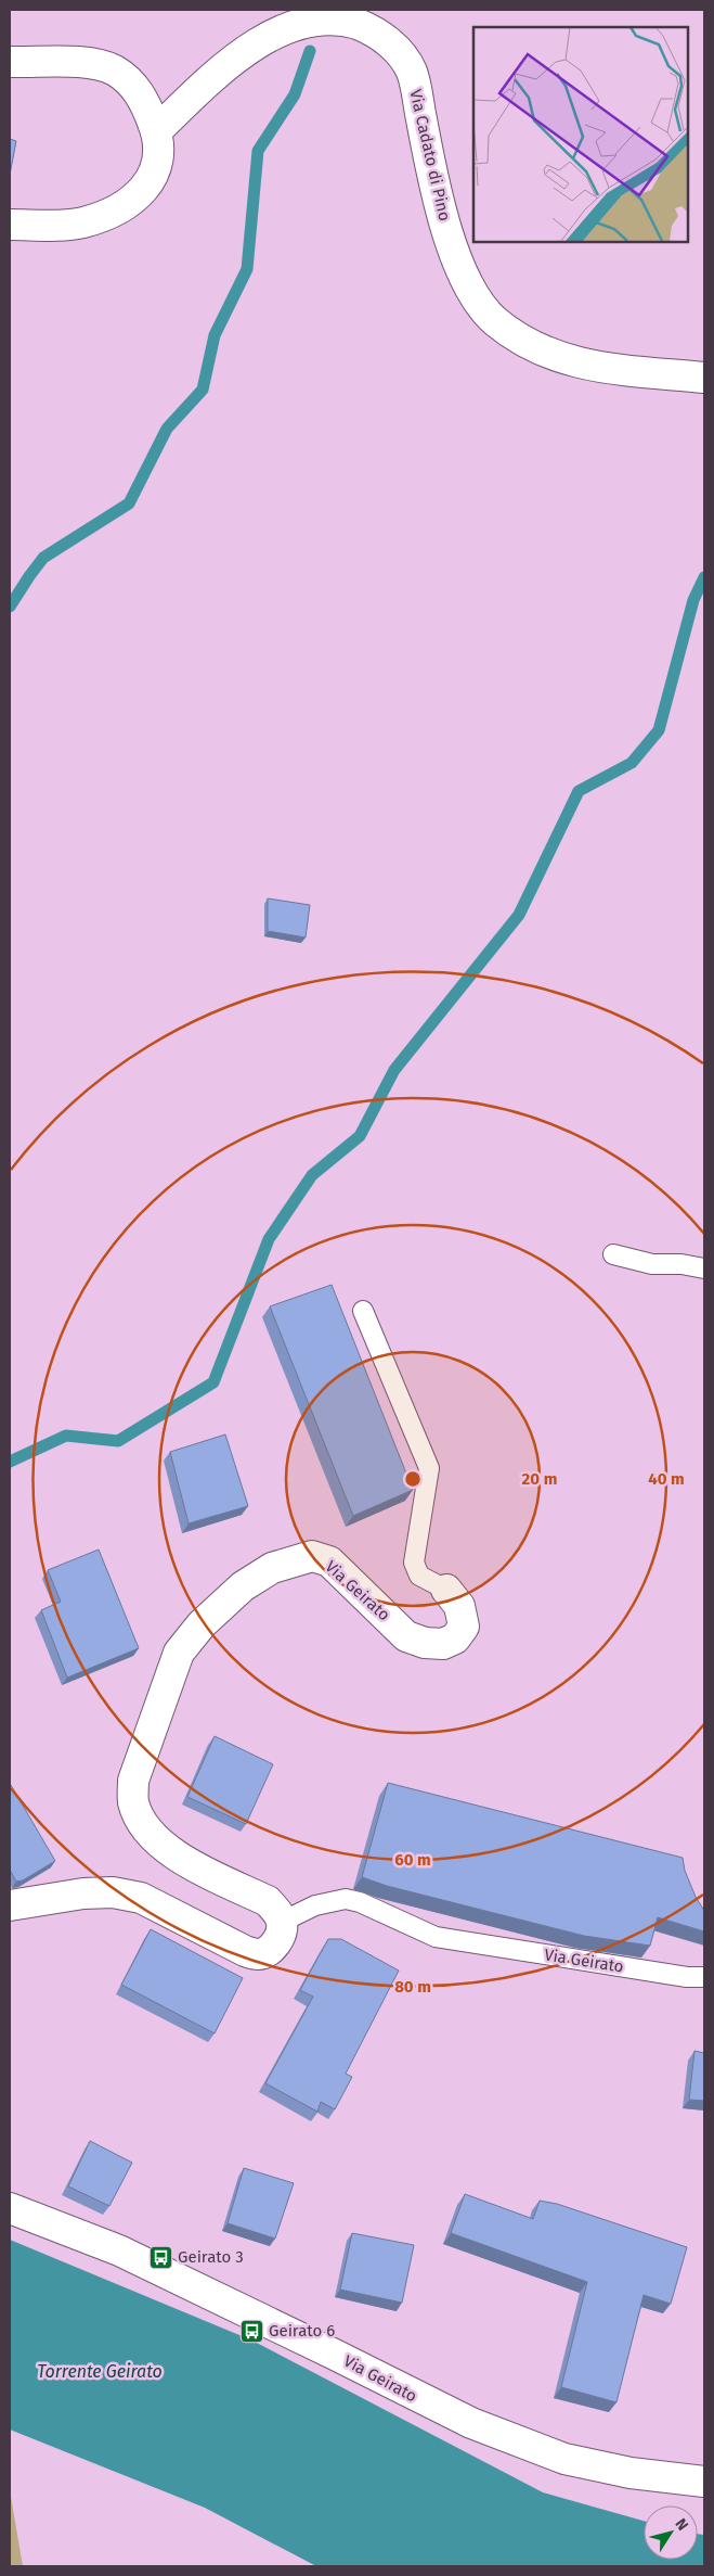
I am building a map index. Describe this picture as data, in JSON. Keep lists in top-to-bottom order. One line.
{"streets":{"street":["Via Cadato di Pino","Via Geirato"]},"water":["Torrente Geirato"],"places":{"bus stop":["Geirato 3","Geirato 6"]},"north":"top right","rings":["20 m","40 m","60 m","80 m"]}
